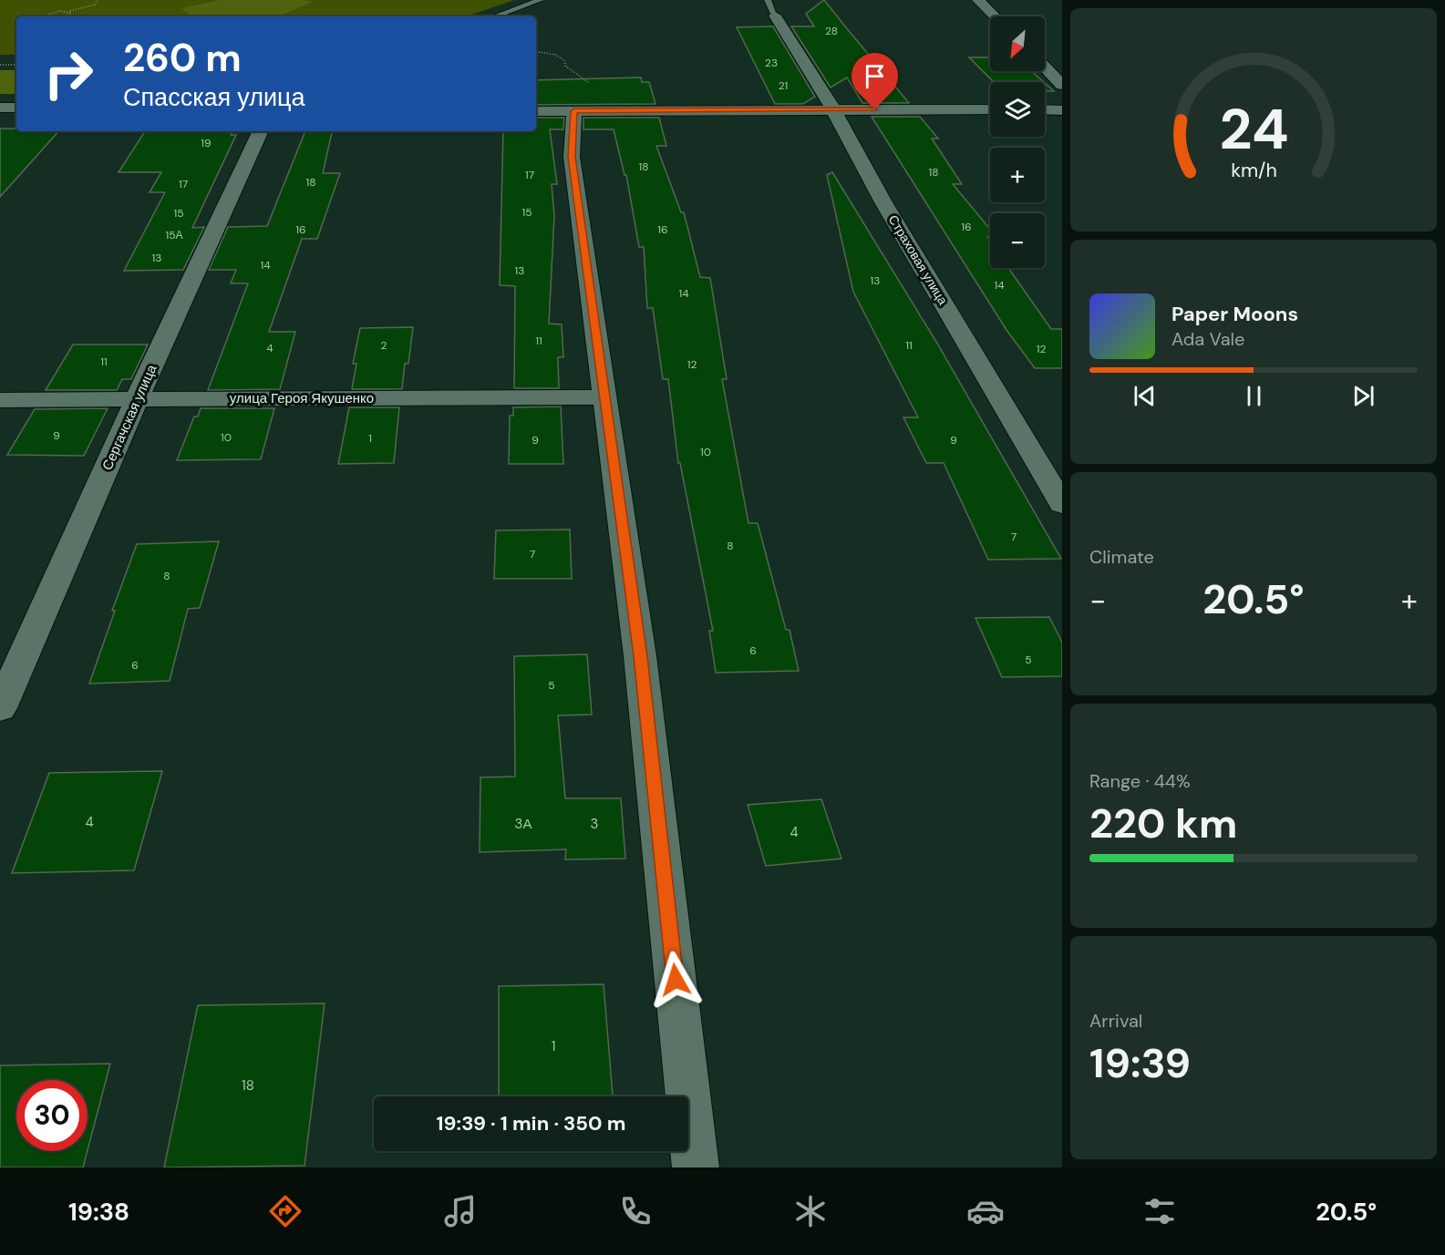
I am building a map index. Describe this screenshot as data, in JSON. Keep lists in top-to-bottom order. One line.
{"streets":{"street":["Страховая улица","улица Героя Якушенко","Сергачская улица"]},"crossings":[["улица Героя Якушенко","Сергачская улица"]],"house_numbers":["28","23","21","19","18","18","17","18","17","15","15","16","16","16","15А","13","14","13","13","14","14","11","2","11","4","12","11","12","9","10","1","9","9","10","7","8","7","8","6","5","6","5","4","3А","3","4","1","18"],"north":"bottom left","page":{"map_buttons":["+","−"],"turn":["260 m","Спасская улица"],"song":["Paper Moons","Ada Vale"],"tile":["Climate",["Range · 44%","220 km"],["Arrival","19:39"]],"heat":["−","20.5°","+"],"limit":"30","trip":"19:39 · 1 min · 350 m","tabs":["19:38","20.5°"],"gauge":["24","km/h"]}}
